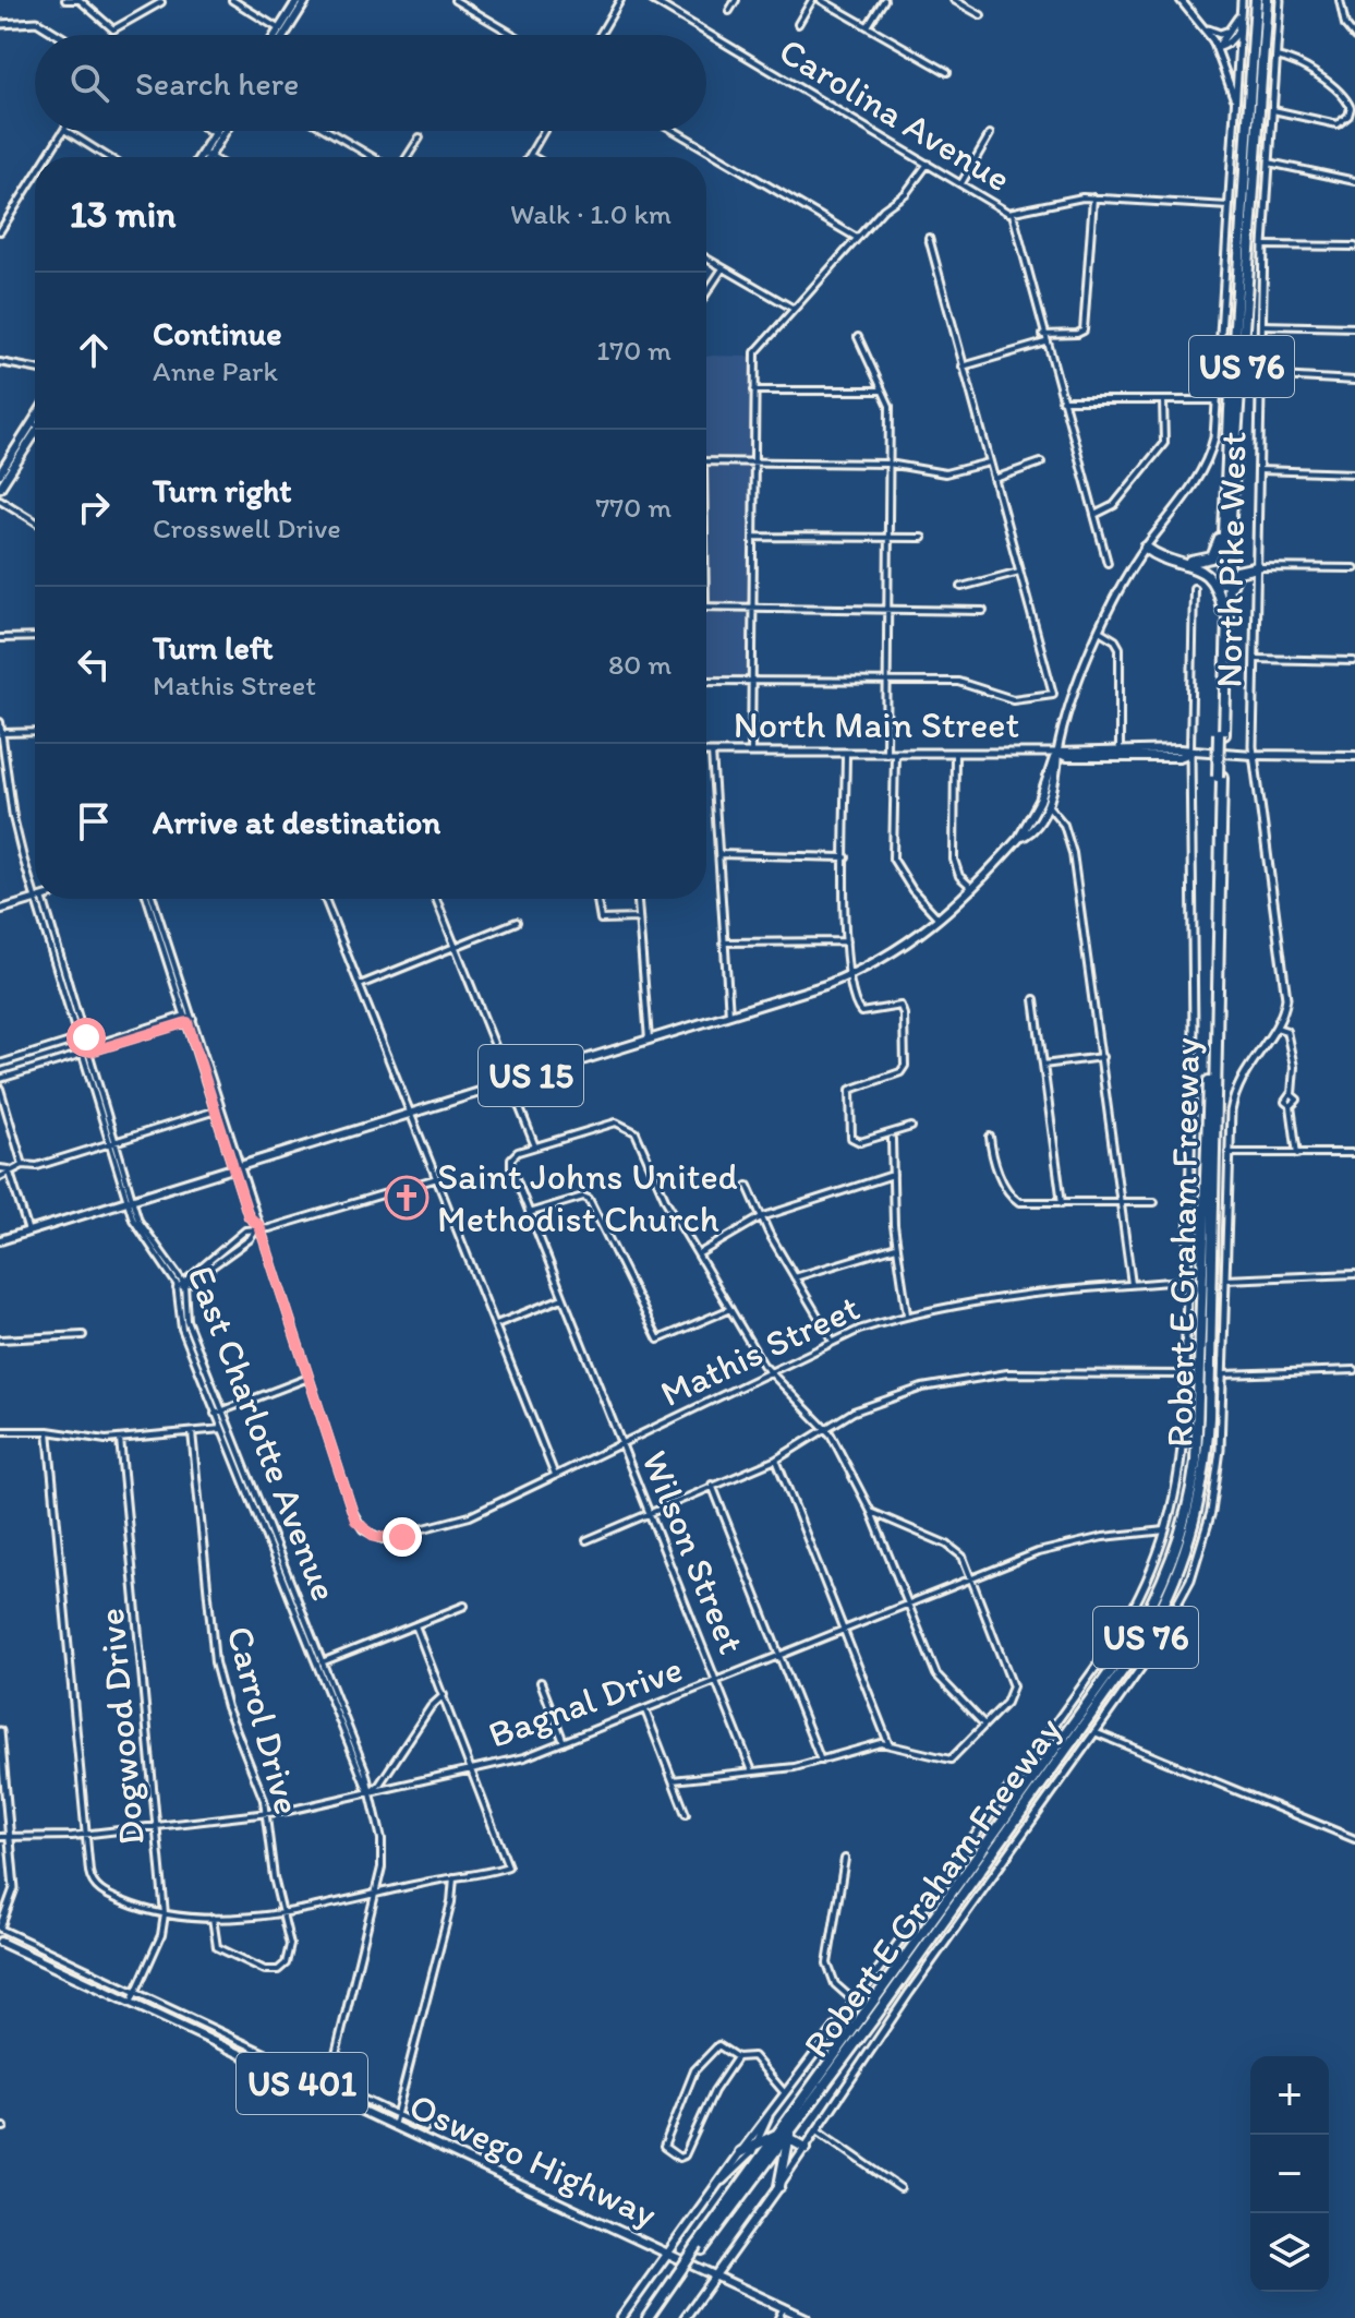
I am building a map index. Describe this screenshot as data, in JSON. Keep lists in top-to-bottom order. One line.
{"streets":{"highway":["US 76","Robert E Graham Freeway"],"main road":["US 15","US 401","Oswego Highway"],"street":["Carolina Avenue","North Pike West","North Main Street","Mathis Street","East Charlotte Avenue","Wilson Street","Bagnal Drive","Carrol Drive","Dogwood Drive"]},"crossings":[["US 15","East Charlotte Avenue"],["Mathis Street","Wilson Street"],["East Charlotte Avenue","Bagnal Drive"],["East Charlotte Avenue","Oswego Highway"],["Wilson Street","Bagnal Drive"],["Bagnal Drive","Carrol Drive"],["Bagnal Drive","Dogwood Drive"],["Dogwood Drive","Oswego Highway"]],"places":{"church":["Saint Johns United Methodist Church"]},"page":{"search":"Search here","heading":["13 min","Walk · 1.0 km"],"list":[["Continue","Anne Park","170 m"],["Turn right","Crosswell Drive","770 m"],["Turn left","Mathis Street","80 m"],"Arrive at destination"],"map_buttons":["+","−"]}}
